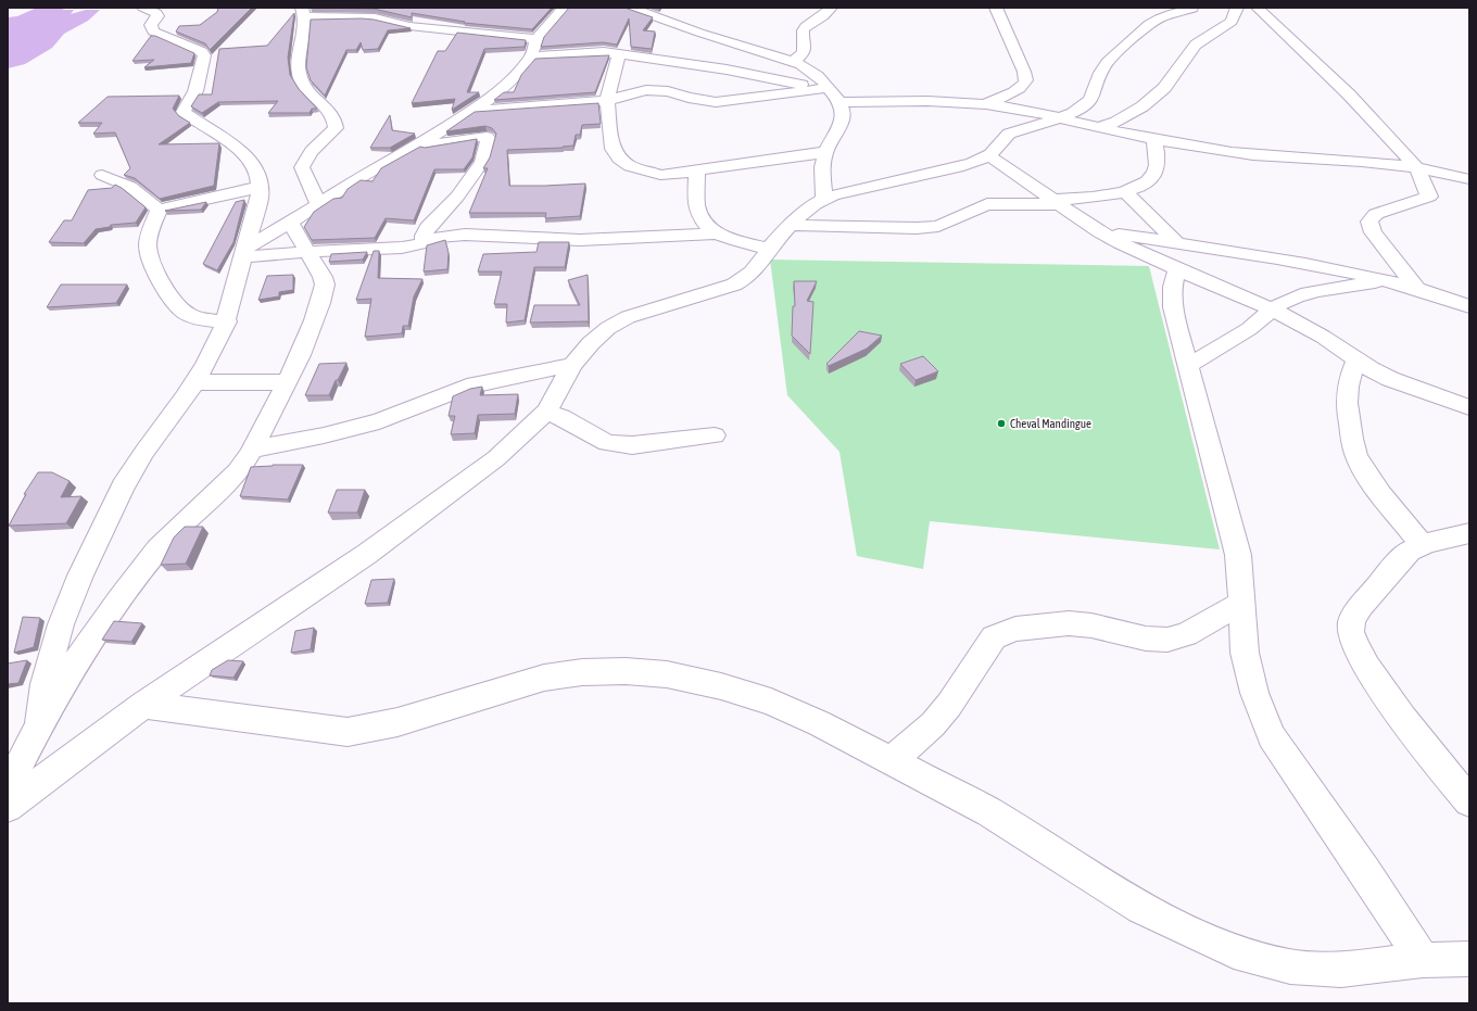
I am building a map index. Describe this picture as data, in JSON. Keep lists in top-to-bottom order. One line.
{"places":["Cheval Mandingue"]}
